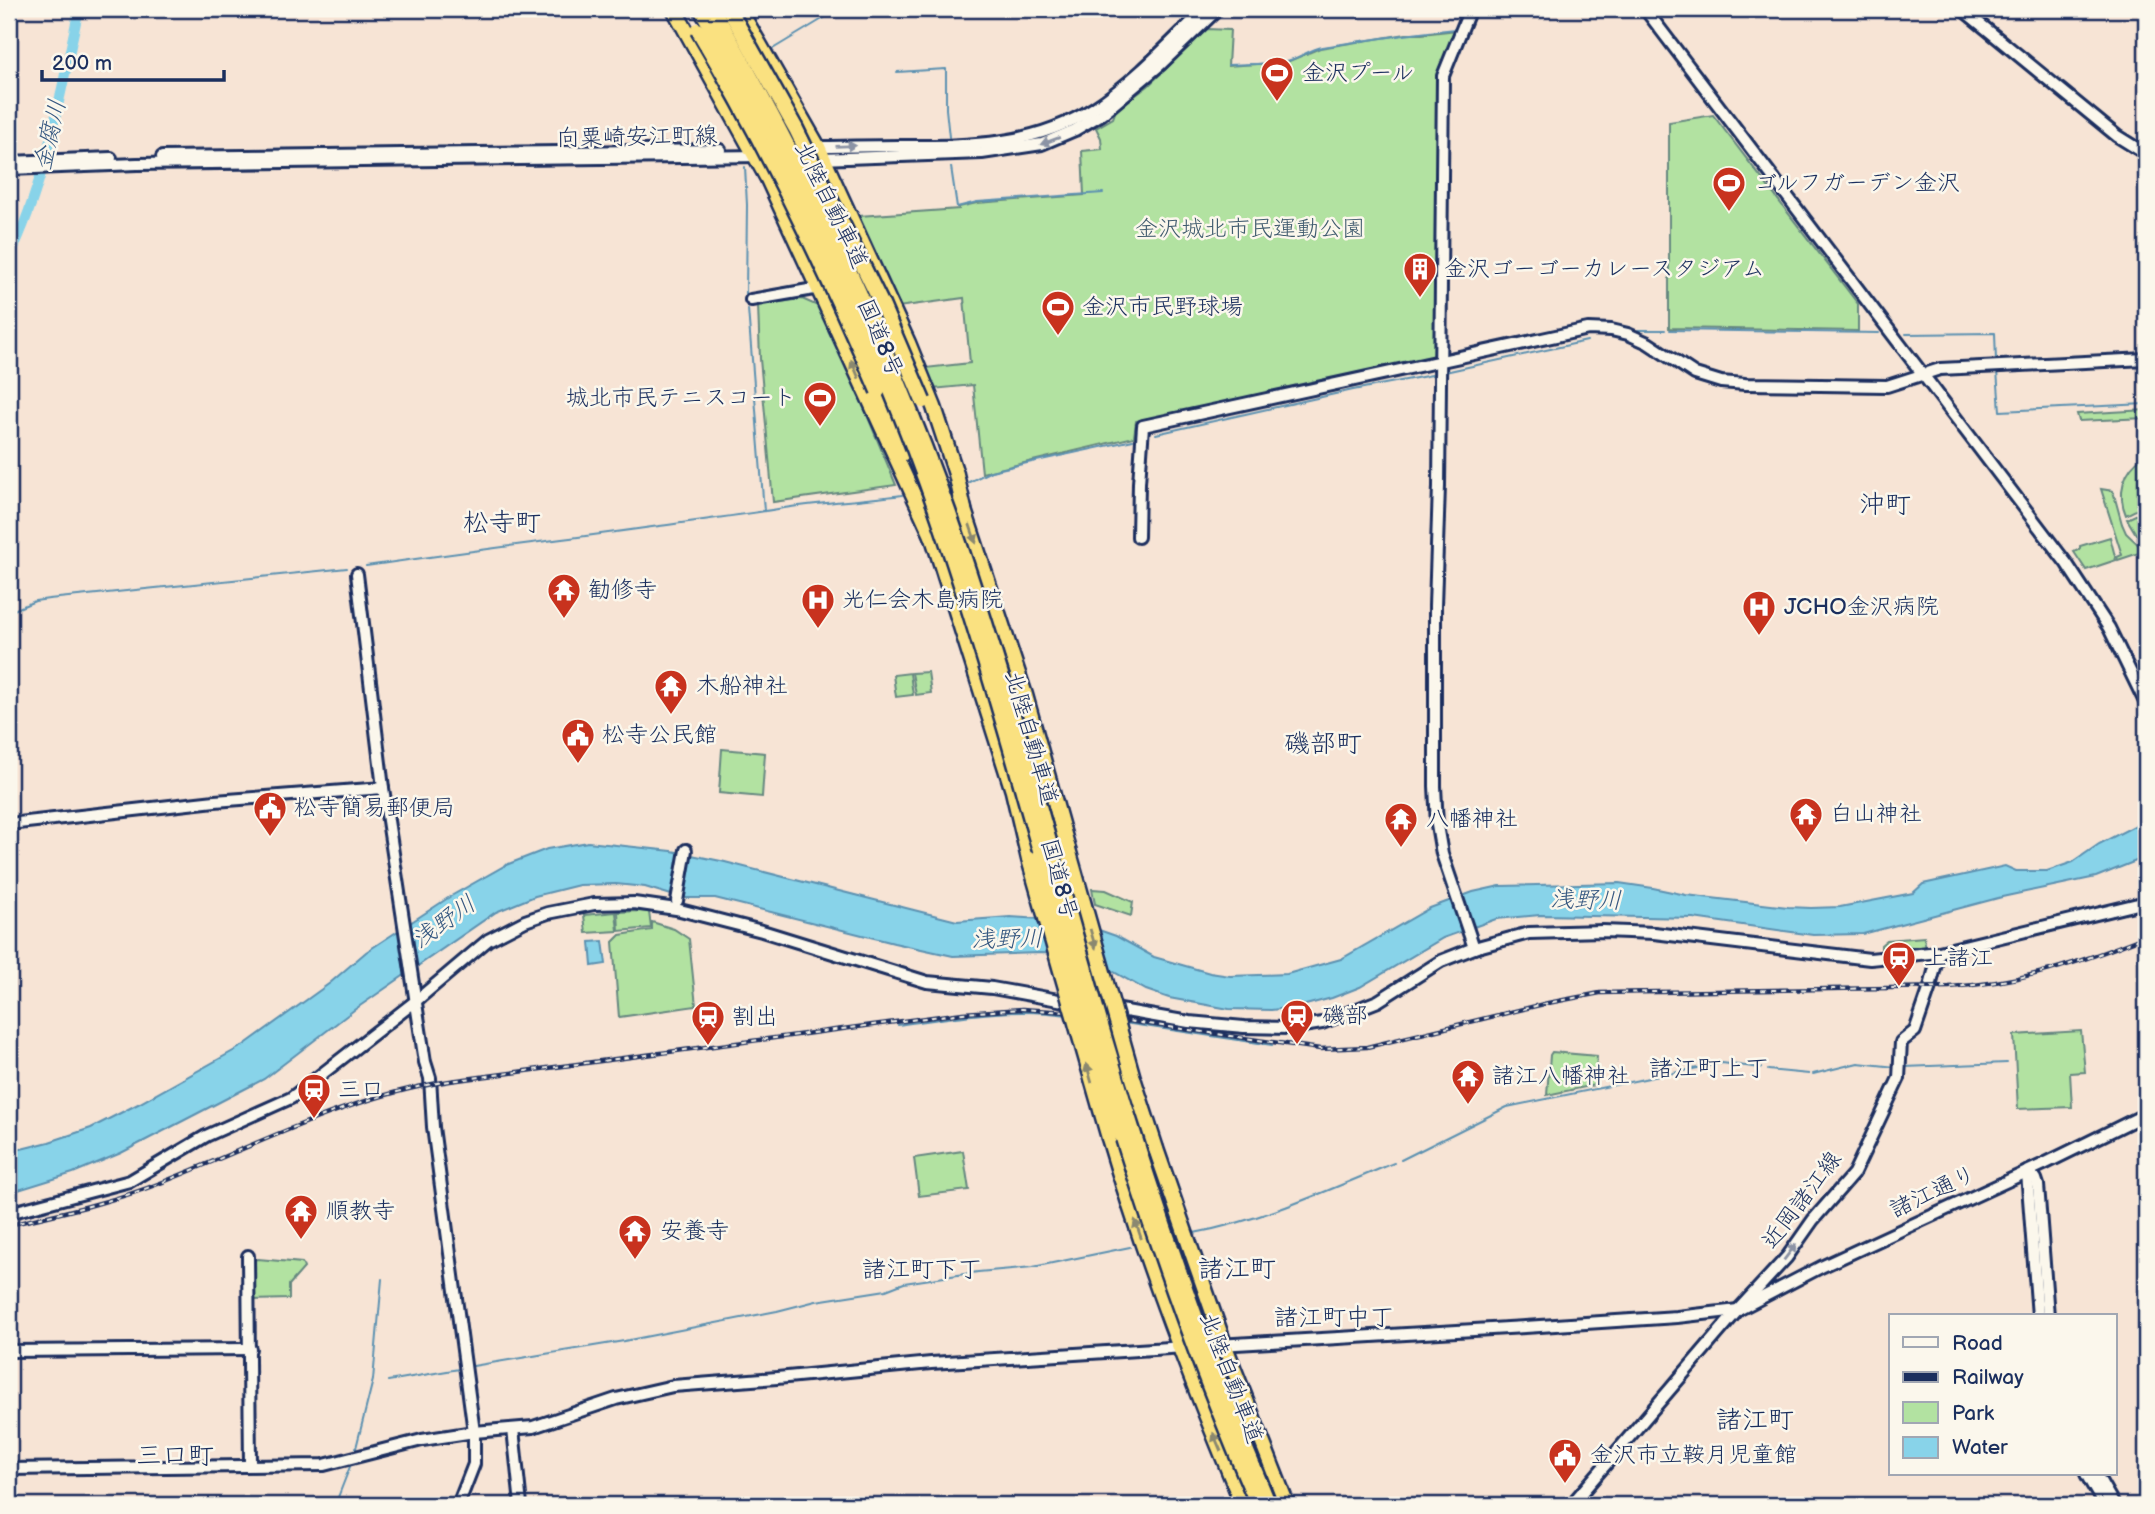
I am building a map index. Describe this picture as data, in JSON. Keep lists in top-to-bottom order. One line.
{"streets":{"highway":["北陸自動車道","国道8号"],"street":["向粟崎安江町線","諸江通り","近岡諸江線"]},"crossings":[["諸江通り","近岡諸江線"]],"one_way":["近岡諸江線"],"districts":["沖町","松寺町","磯部町","諸江町上丁","諸江町下丁","諸江町","諸江町中丁","諸江町","三口町"],"water":["金腐川","浅野川"],"parks":["金沢城北市民運動公園"],"places":{"sports":["金沢プール","ゴルフガーデン金沢","金沢市民野球場","城北市民テニスコート"],"building":["金沢ゴーゴーカレースタジアム"],"temple":["勧修寺","木船神社","白山神社","八幡神社","諸江八幡神社","順教寺","安養寺"],"hospital":["光仁会木島病院","JCHO金沢病院"],"public building":["松寺公民館","松寺簡易郵便局","金沢市立鞍月児童館"],"station":["上諸江","磯部","割出","三口"]},"legend":["Road","Railway","Park","Water"],"scale_bar":"200 m"}
